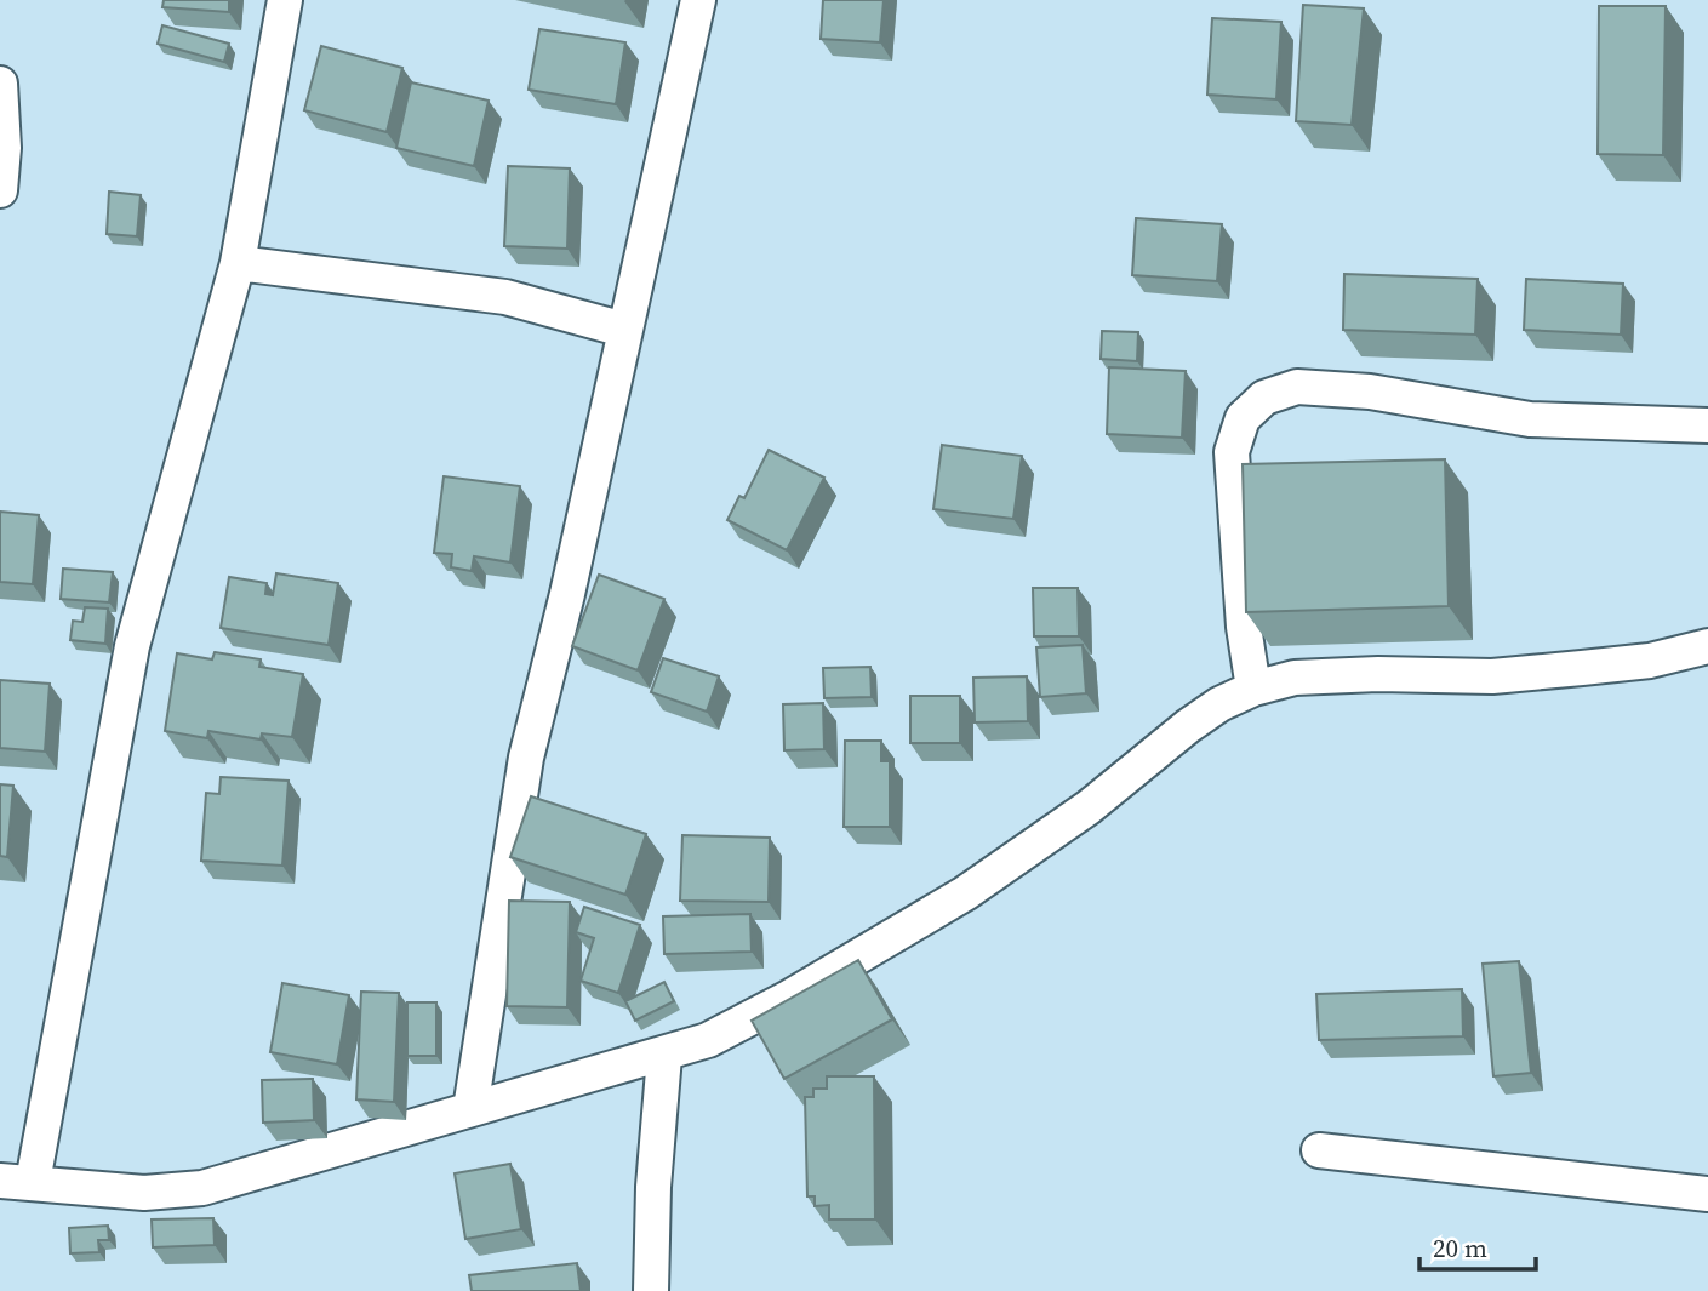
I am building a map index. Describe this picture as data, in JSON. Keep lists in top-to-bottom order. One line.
{"scale_bar":"20 m"}
